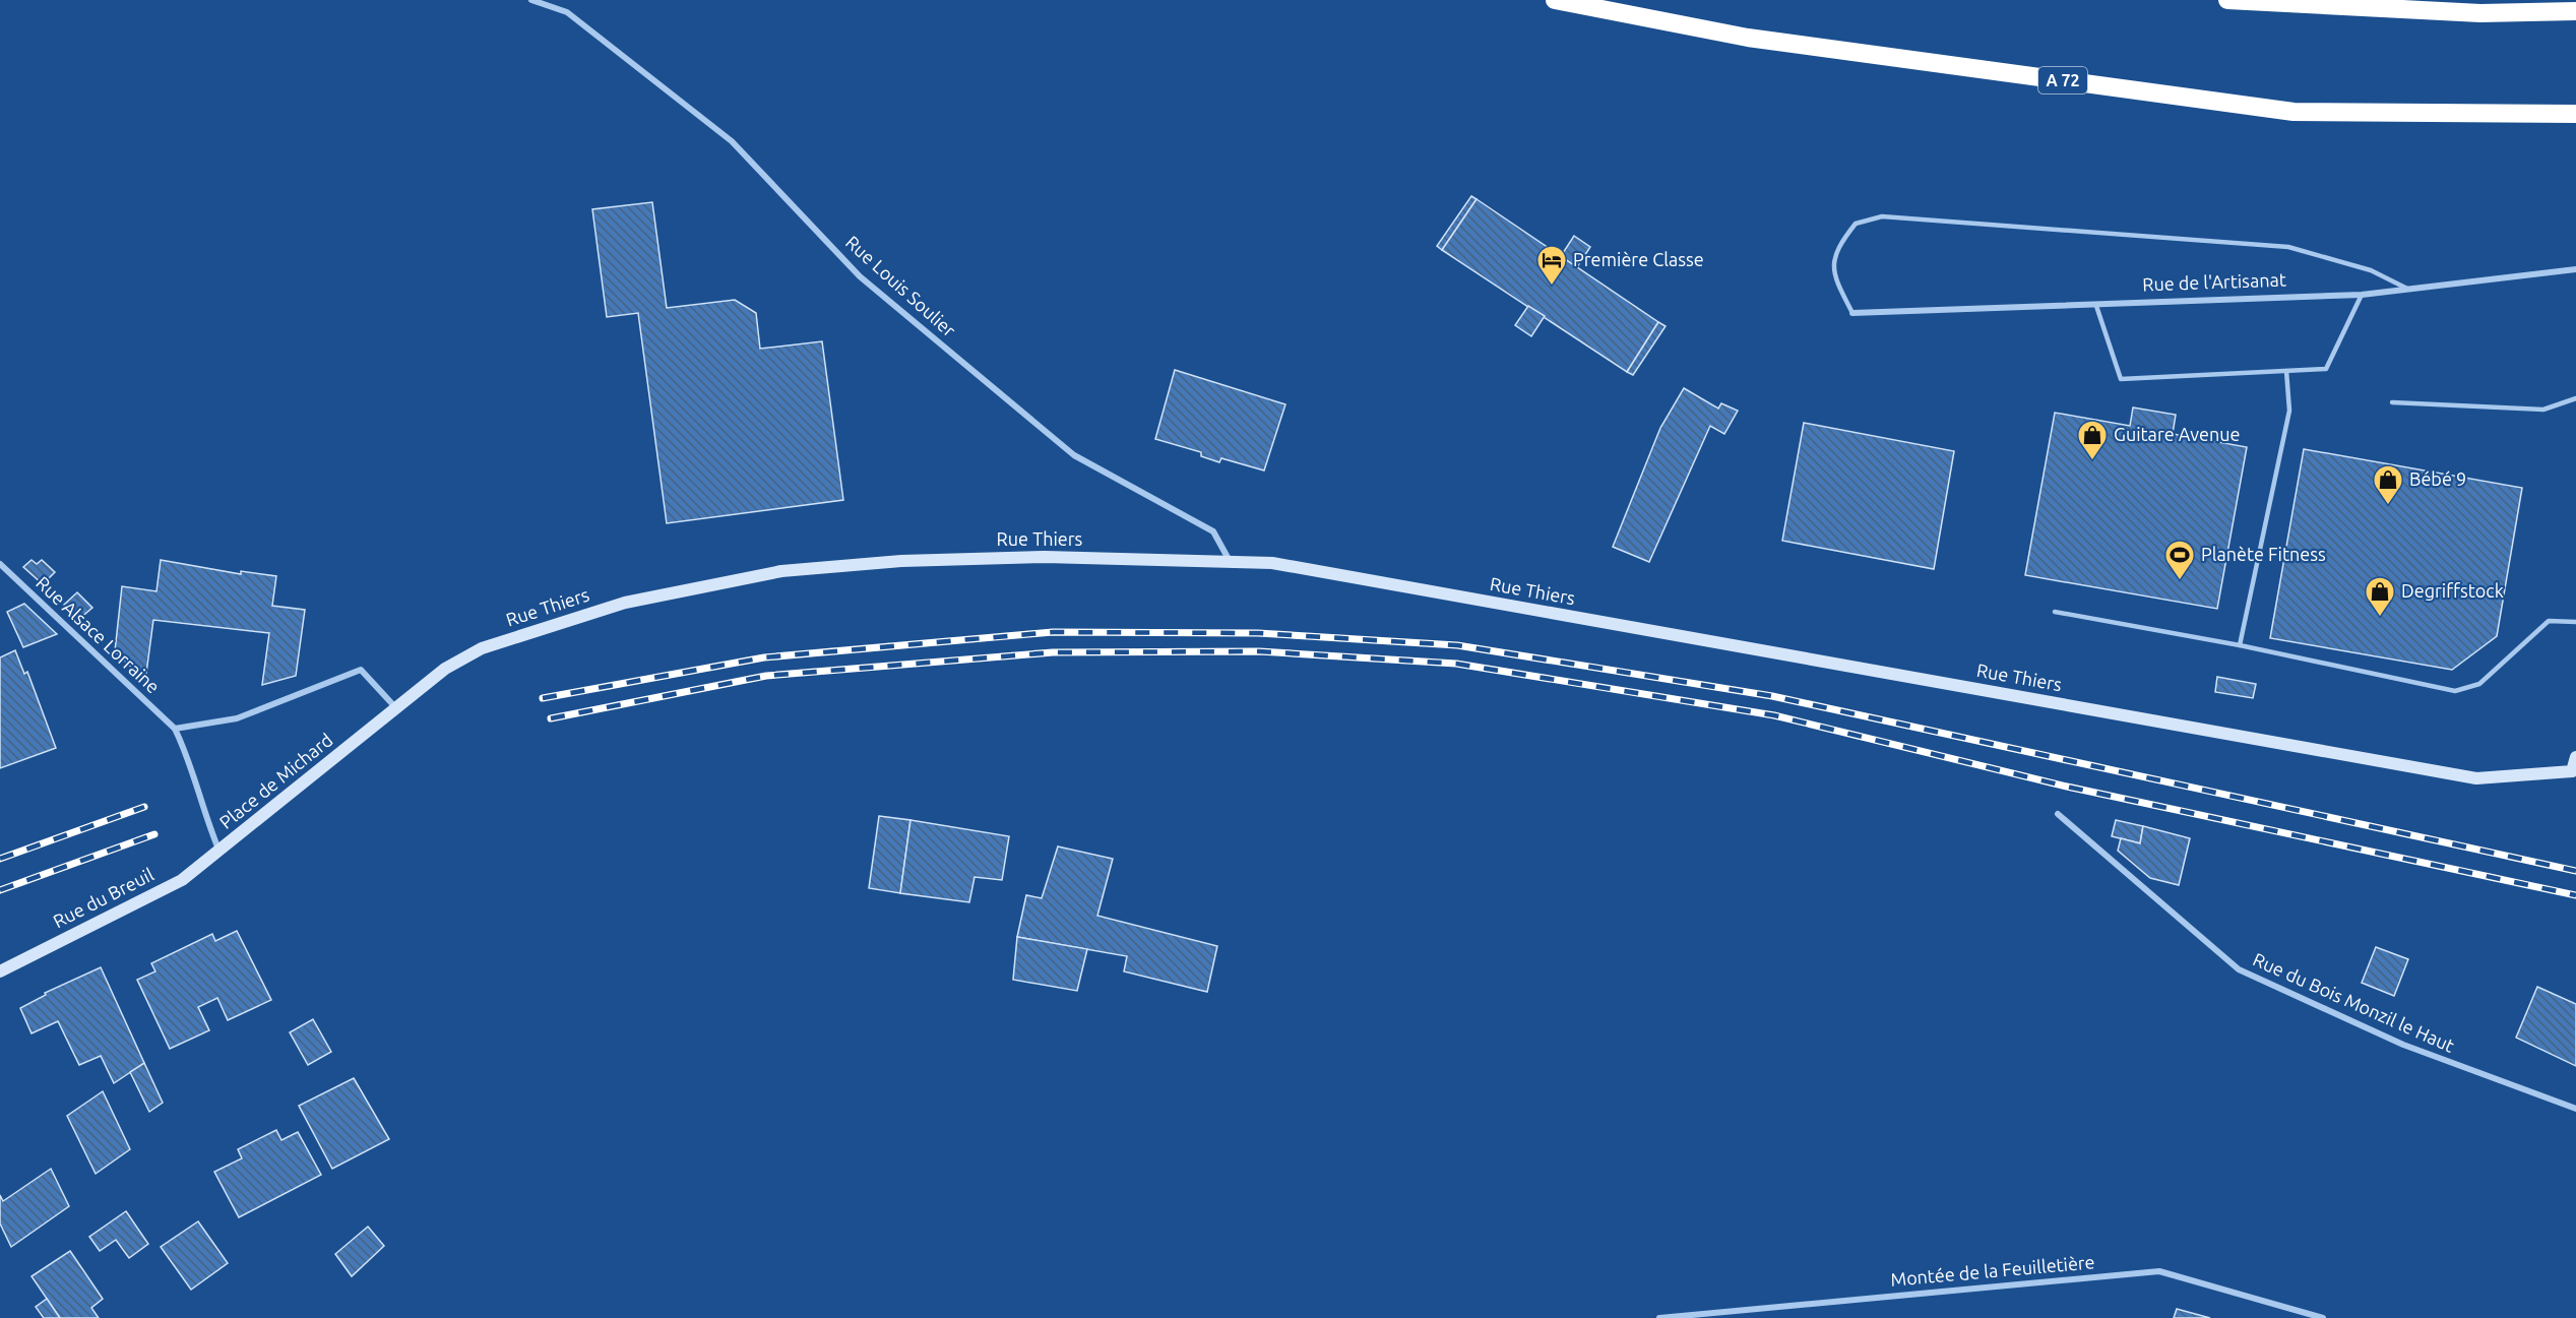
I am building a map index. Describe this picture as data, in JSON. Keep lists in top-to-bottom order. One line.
{"streets":{"highway":["A 72"],"street":["Rue de l'Artisanat","Rue Louis Soulier","Rue Thiers","Rue Alsace Lorraine","Place de Michard","Rue du Breuil","Rue du Bois Monzil le Haut","Montée de la Feuilletière"]},"crossings":[["Rue Louis Soulier","Rue Thiers"],["Rue Thiers","Place de Michard"],["Rue Alsace Lorraine","Place de Michard"],["Place de Michard","Rue du Breuil"]],"places":{"hotel":["Première Classe"],"shop":["Guitare Avenue","Bébé 9","Degriffstock"],"sports":["Planète Fitness"]}}
